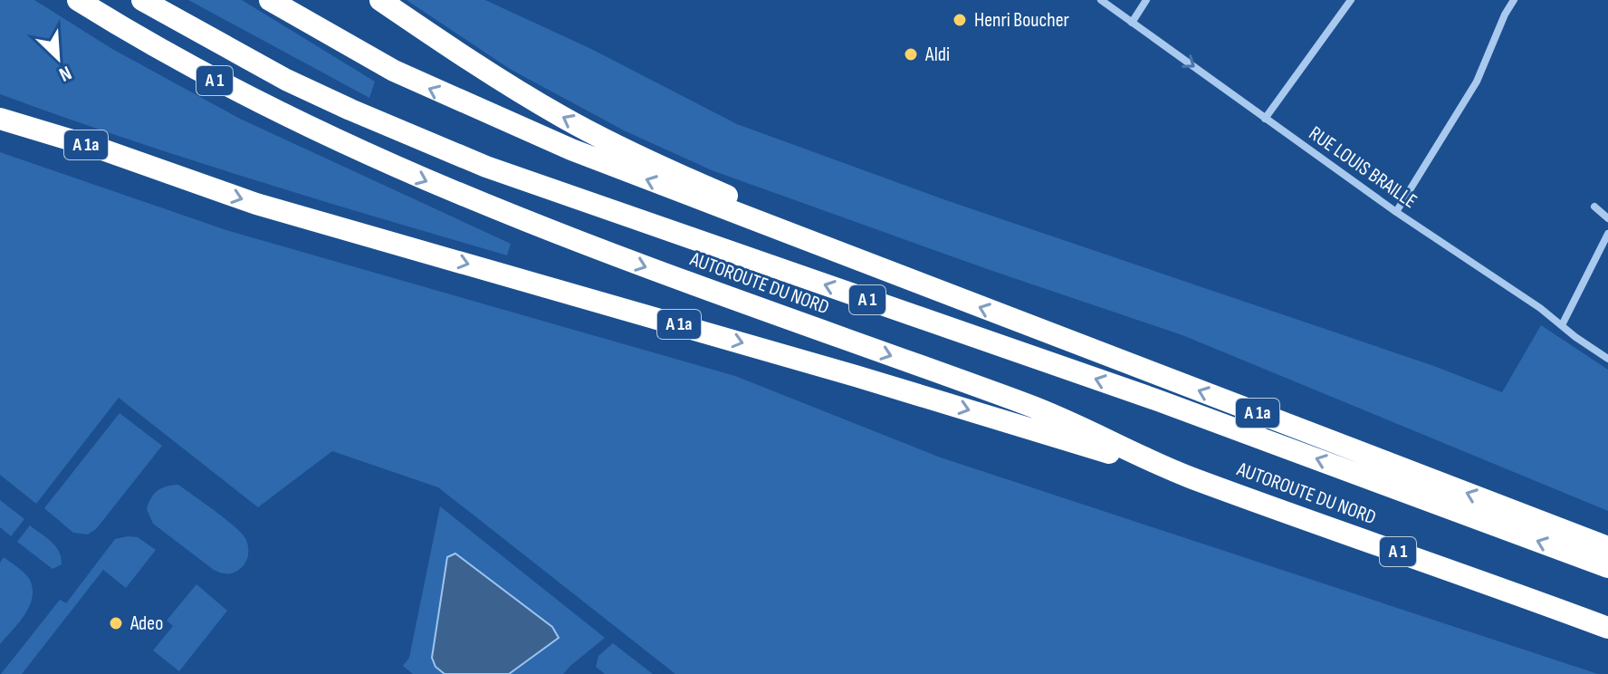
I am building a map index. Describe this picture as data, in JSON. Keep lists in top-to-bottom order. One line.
{"streets":{"highway":["A 1","A 1a","AUTOROUTE DU NORD"],"street":["RUE LOUIS BRAILLE"]},"crossings":[["A 1a","AUTOROUTE DU NORD"]],"places":["Henri Boucher","Aldi","Adeo"],"north":"bottom right"}
